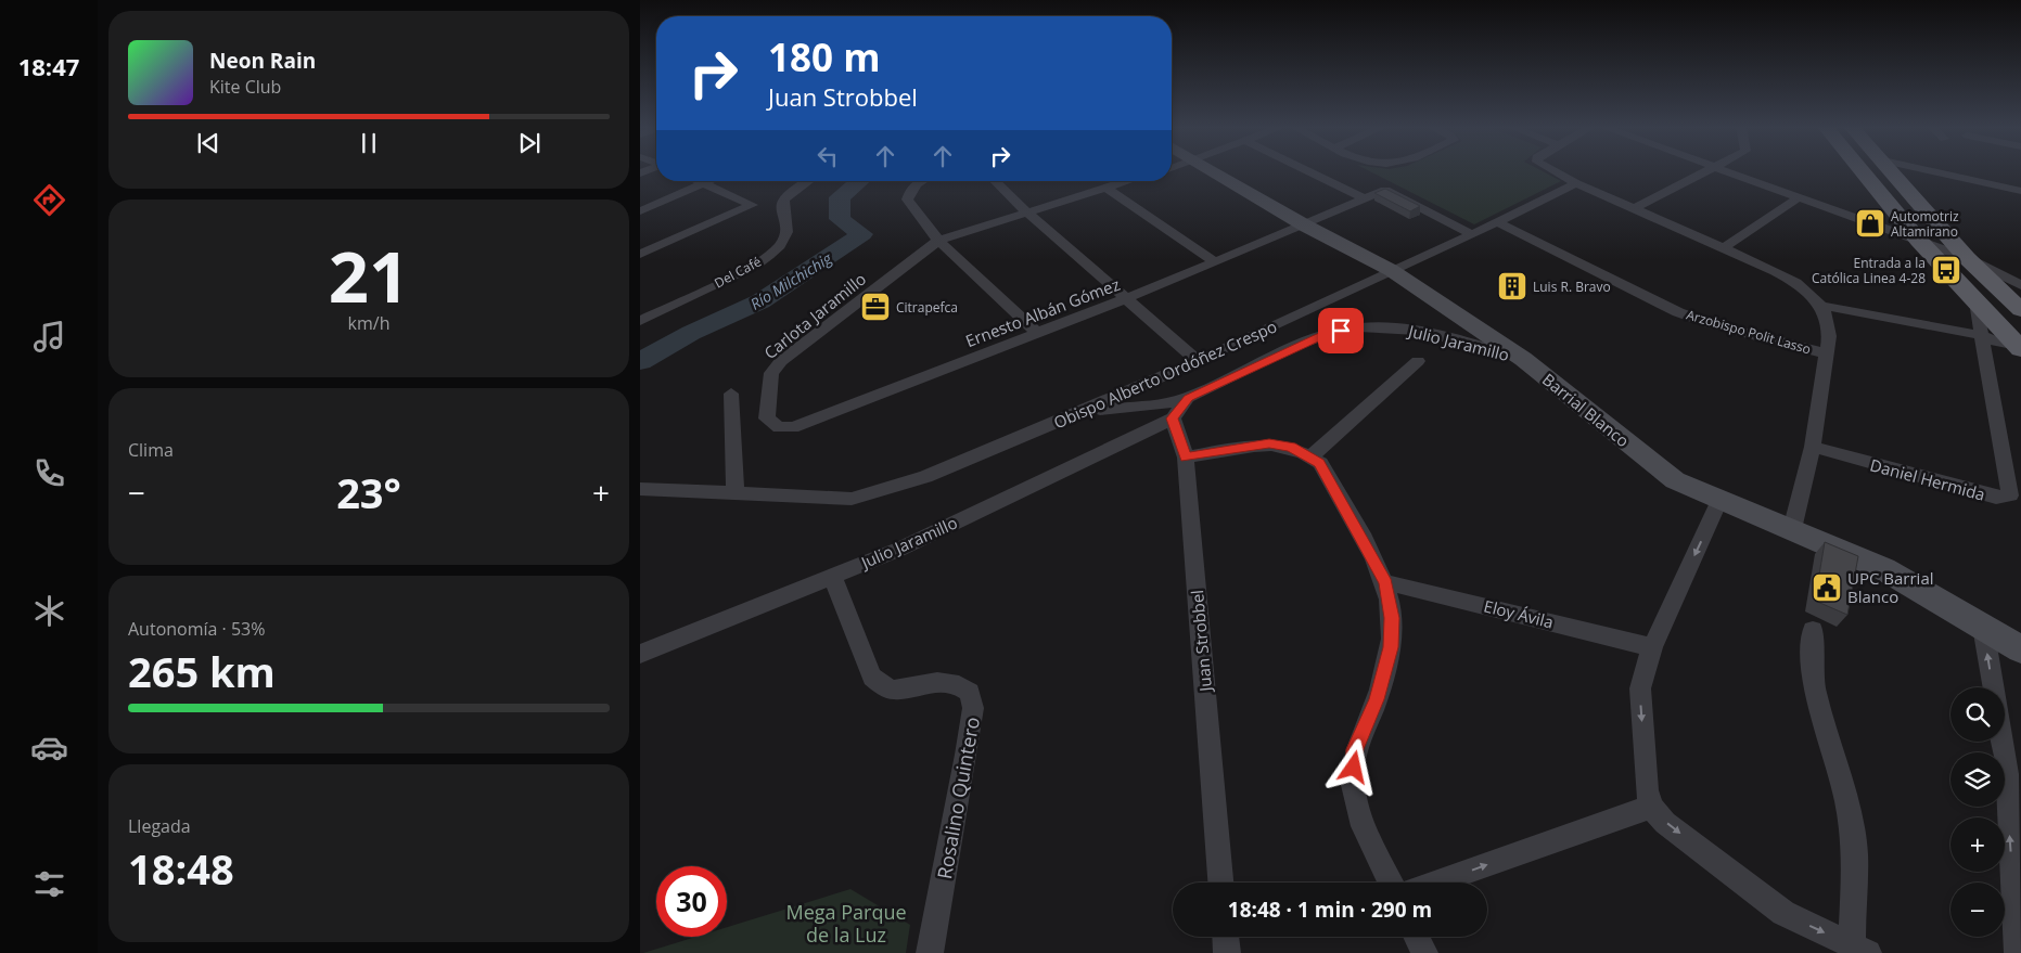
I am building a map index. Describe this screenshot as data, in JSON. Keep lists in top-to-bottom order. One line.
{"streets":{"street":["Del Café","Ernesto Albán Gómez","Carlota Jaramillo","Arzobispo Polit Lasso","Julio Jaramillo","Obispo Alberto Ordóñez Crespo","Barrial Blanco","Daniel Hermida","Eloy Ávila","Juan Strobbel","Rosalino Quintero"]},"crossings":[["Ernesto Albán Gómez","Carlota Jaramillo"],["Ernesto Albán Gómez","Barrial Blanco"],["Arzobispo Polit Lasso","Obispo Alberto Ordóñez Crespo"],["Julio Jaramillo","Obispo Alberto Ordóñez Crespo"],["Julio Jaramillo","Barrial Blanco"],["Julio Jaramillo","Juan Strobbel"],["Julio Jaramillo","Rosalino Quintero"],["Obispo Alberto Ordóñez Crespo","Barrial Blanco"]],"water":["Río Milchichig"],"parks":["Mega Parque de la Luz"],"places":{"shop":["Automotriz Altamirano"],"bus stop":["Entrada a la Católica Linea 4-28"],"building":["Luis R. Bravo"],"office":["Citrapefca"],"public building":["UPC Barrial Blanco"]},"page":{"tabs":"18:47","turn":["180 m","Juan Strobbel"],"song":["Neon Rain","Kite Club"],"tile":[["21","km/h"],"Clima",["Autonomía · 53%","265 km"],["Llegada","18:48"]],"heat":["−","23°","+"],"map_buttons":["+","−"],"limit":"30","trip":"18:48 · 1 min · 290 m"}}
